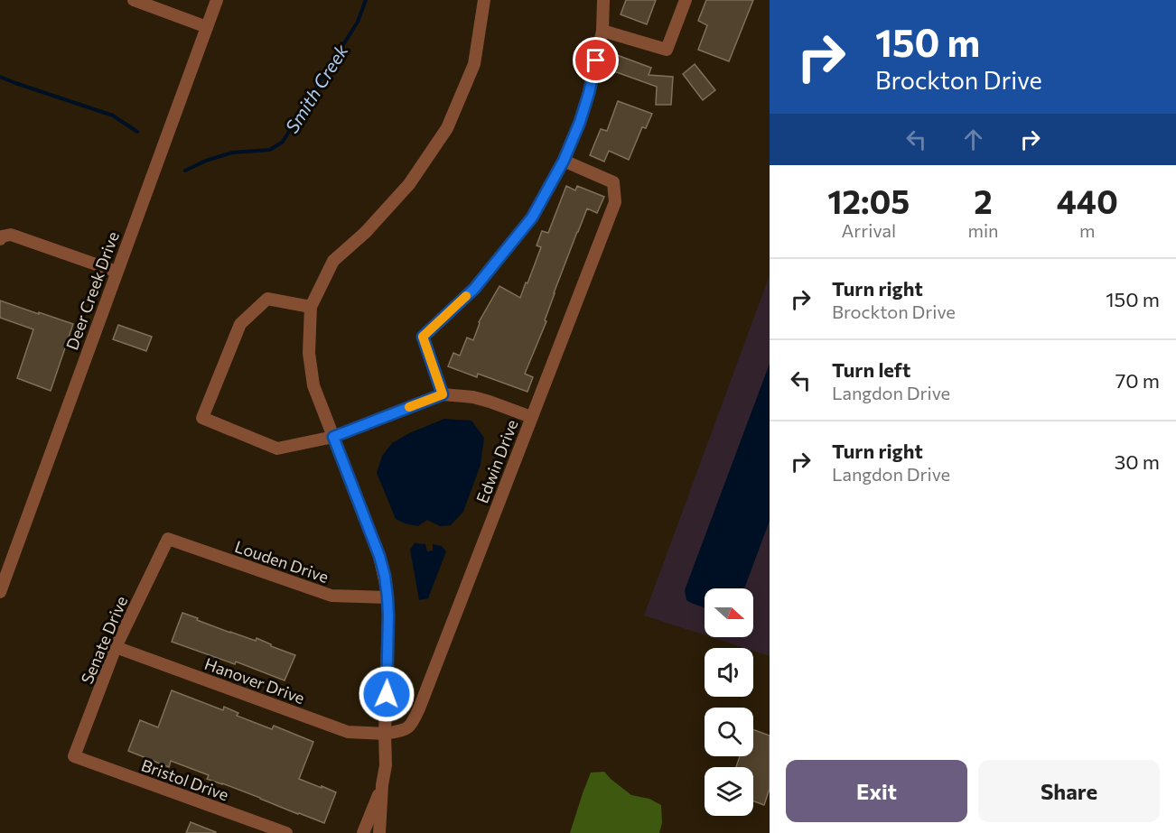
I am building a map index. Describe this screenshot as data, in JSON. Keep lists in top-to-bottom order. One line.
{"streets":{"street":["Deer Creek Drive","Edwin Drive","Louden Drive","Senate Drive","Hanover Drive","Bristol Drive"]},"crossings":[["Edwin Drive","Hanover Drive"],["Louden Drive","Senate Drive"],["Senate Drive","Hanover Drive"],["Senate Drive","Bristol Drive"]],"water":["Smith Creek"],"north":"right","page":{"turn":["150 m","Brockton Drive"],"eta":["12:05","Arrival","2","min","440","m"],"list":[{"name":"Turn right","note":"Brockton Drive","value":"150 m"},{"name":"Turn left","note":"Langdon Drive","value":"70 m"},{"name":"Turn right","note":"Langdon Drive","value":"30 m"}],"buttons":["Exit","Share"]}}
